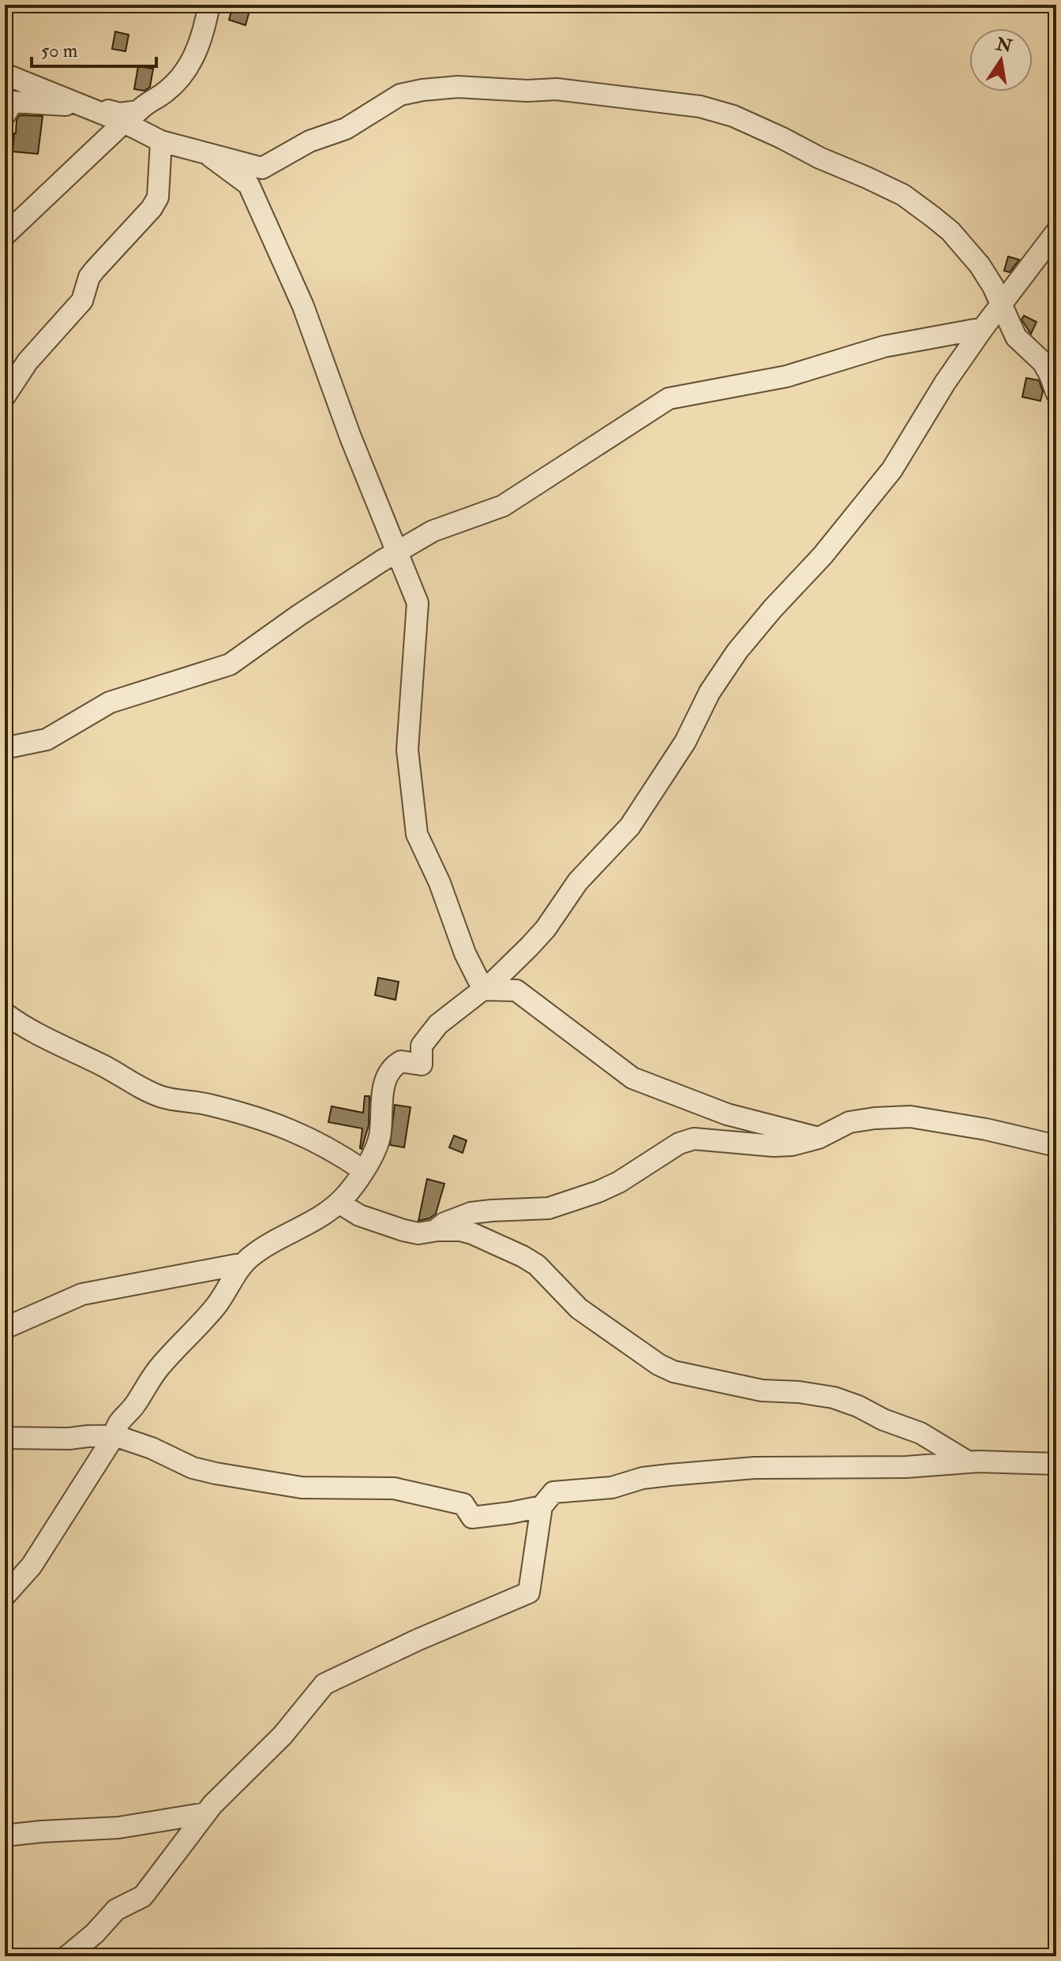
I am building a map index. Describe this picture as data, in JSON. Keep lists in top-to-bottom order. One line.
{"scale_bar":"50 m","north":"top"}
